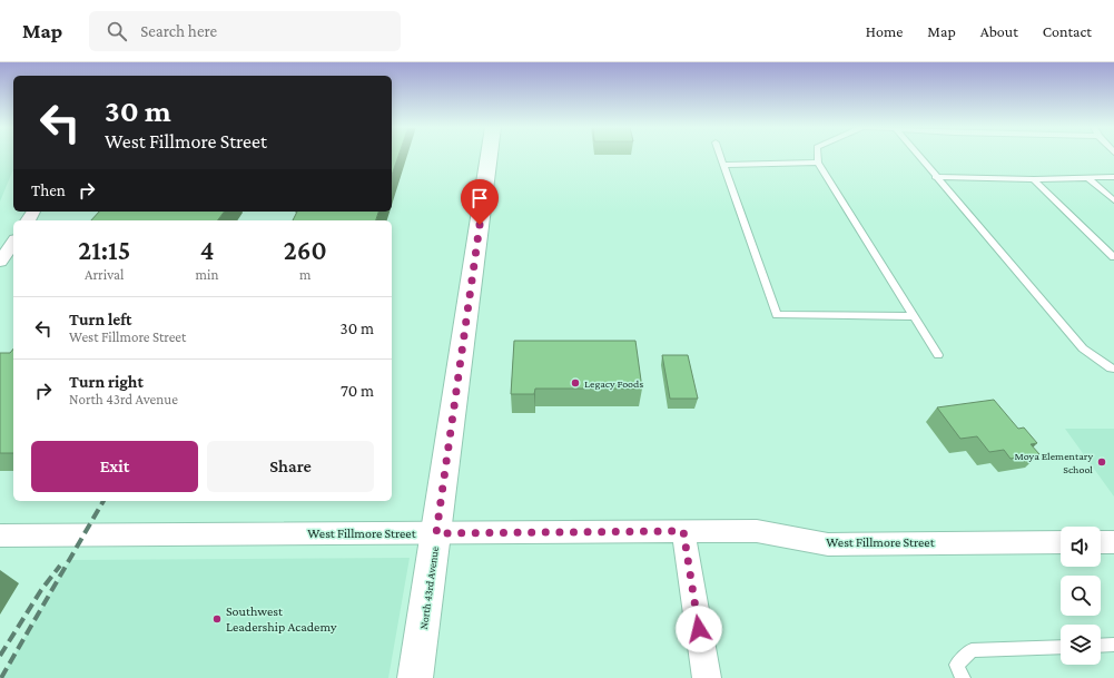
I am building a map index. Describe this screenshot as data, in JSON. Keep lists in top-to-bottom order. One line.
{"streets":{"main road":["North 43rd Avenue"],"street":["West Fillmore Street"]},"crossings":[["West Fillmore Street","North 43rd Avenue"]],"places":["Legacy Foods","Moya Elementary School","Southwest Leadership Academy"],"page":{"header":"Map","search":"Search here","nav":["Home","Map","About","Contact"],"turn":["30 m","West Fillmore Street"],"then":"Then","eta":["21:15","Arrival","4","min","260","m"],"list":[{"name":"Turn left","note":"West Fillmore Street","value":"30 m"},{"name":"Turn right","note":"North 43rd Avenue","value":"70 m"}],"buttons":["Exit","Share"]}}
